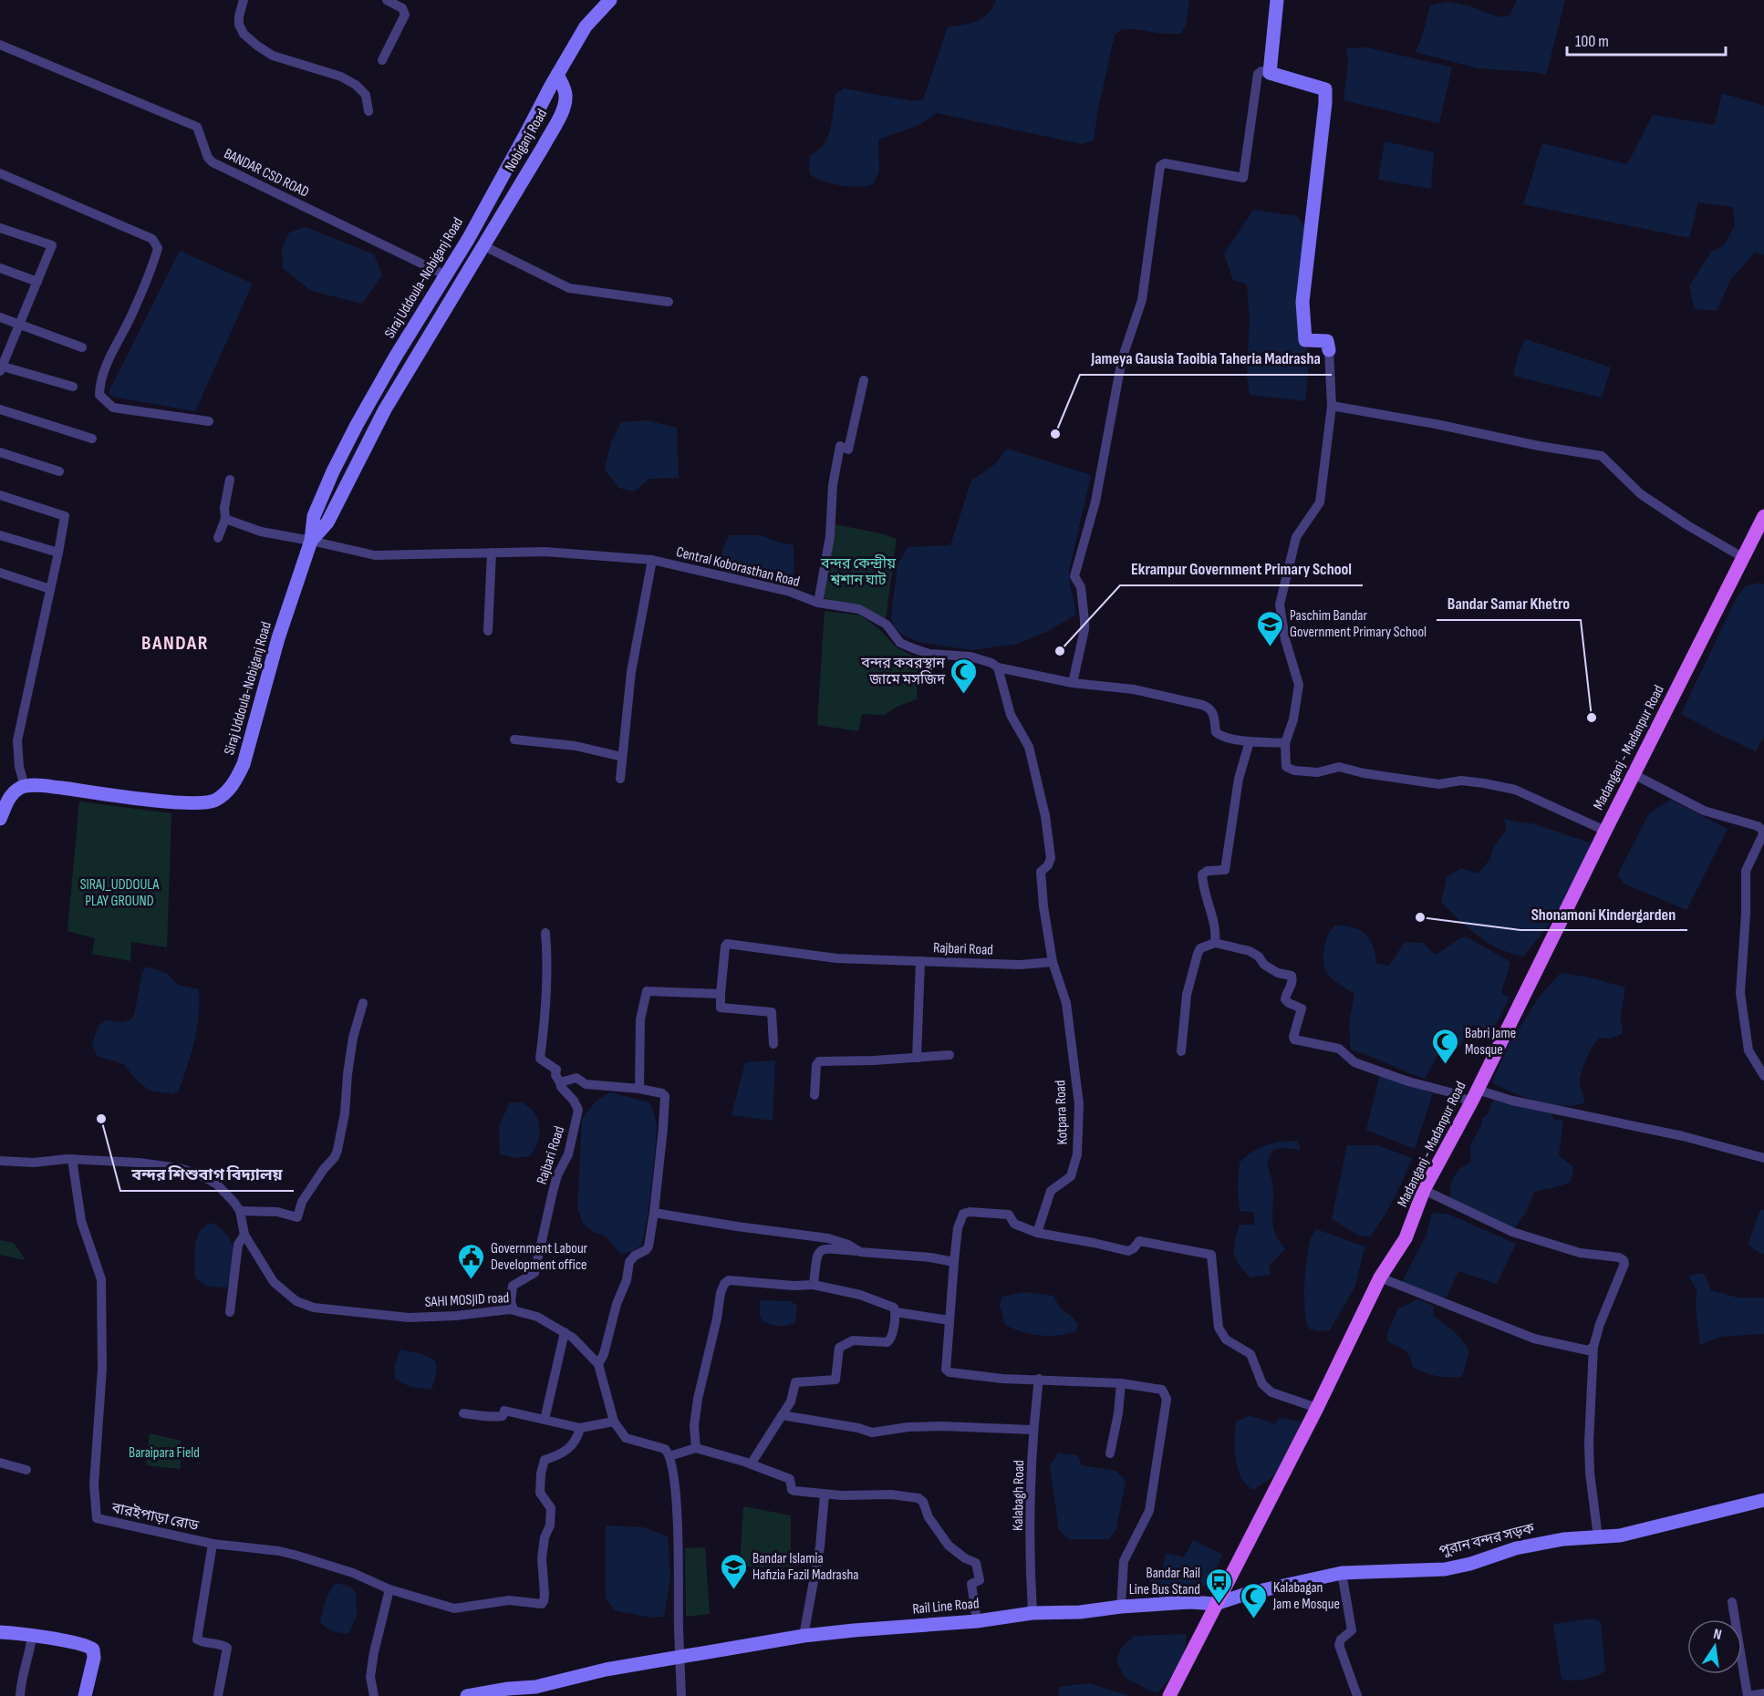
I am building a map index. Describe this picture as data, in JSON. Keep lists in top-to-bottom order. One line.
{"streets":{"main road":["Madanganj - Madanpur Road"],"street":["Nobiganj Road","BANDAR CSD ROAD","Siraj Uddoula-Nobiganj Road","Central Koborasthan Road","Rajbari Road","Kotpara Road","SAHI MOSJID road","Kalabagh Road","বারইপাড়া রোড","পুরান বন্দর সড়ক","Rail Line Road"]},"crossings":[["Nobiganj Road","Siraj Uddoula-Nobiganj Road"],["BANDAR CSD ROAD","Siraj Uddoula-Nobiganj Road"],["Siraj Uddoula-Nobiganj Road","Central Koborasthan Road"],["Central Koborasthan Road","Kotpara Road"],["Madanganj - Madanpur Road","পুরান বন্দর সড়ক"],["Madanganj - Madanpur Road","Rail Line Road"],["Rajbari Road","Kotpara Road"],["Rajbari Road","SAHI MOSJID road"],["SAHI MOSJID road","বারইপাড়া রোড"],["Kalabagh Road","Rail Line Road"],["পুরান বন্দর সড়ক","Rail Line Road"]],"districts":["BANDAR"],"parks":["বন্দর কেন্দ্রীয় শ্বশান ঘাট","SIRAJ_UDDOULA PLAY GROUND","Baraipara Field"],"places":{"other":["Jameya Gausia Taoibia Taheria Madrasha","Ekrampur Government Primary School","Bandar Samar Khetro","Shonamoni Kindergarden","বন্দর শিশুবাগ বিদ্যালয়"],"school or university":["Paschim Bandar Government Primary School","Bandar Islamia Hafizia Fazil Madrasha"],"mosque":["বন্দর কবরস্থান জামে মসজিদ","Babri Jame Mosque","Kalabagan Jam e Mosque"],"public building":["Government Labour Development office"],"bus stop":["Bandar Rail Line Bus Stand"]},"scale_bar":"100 m","north":"top"}
